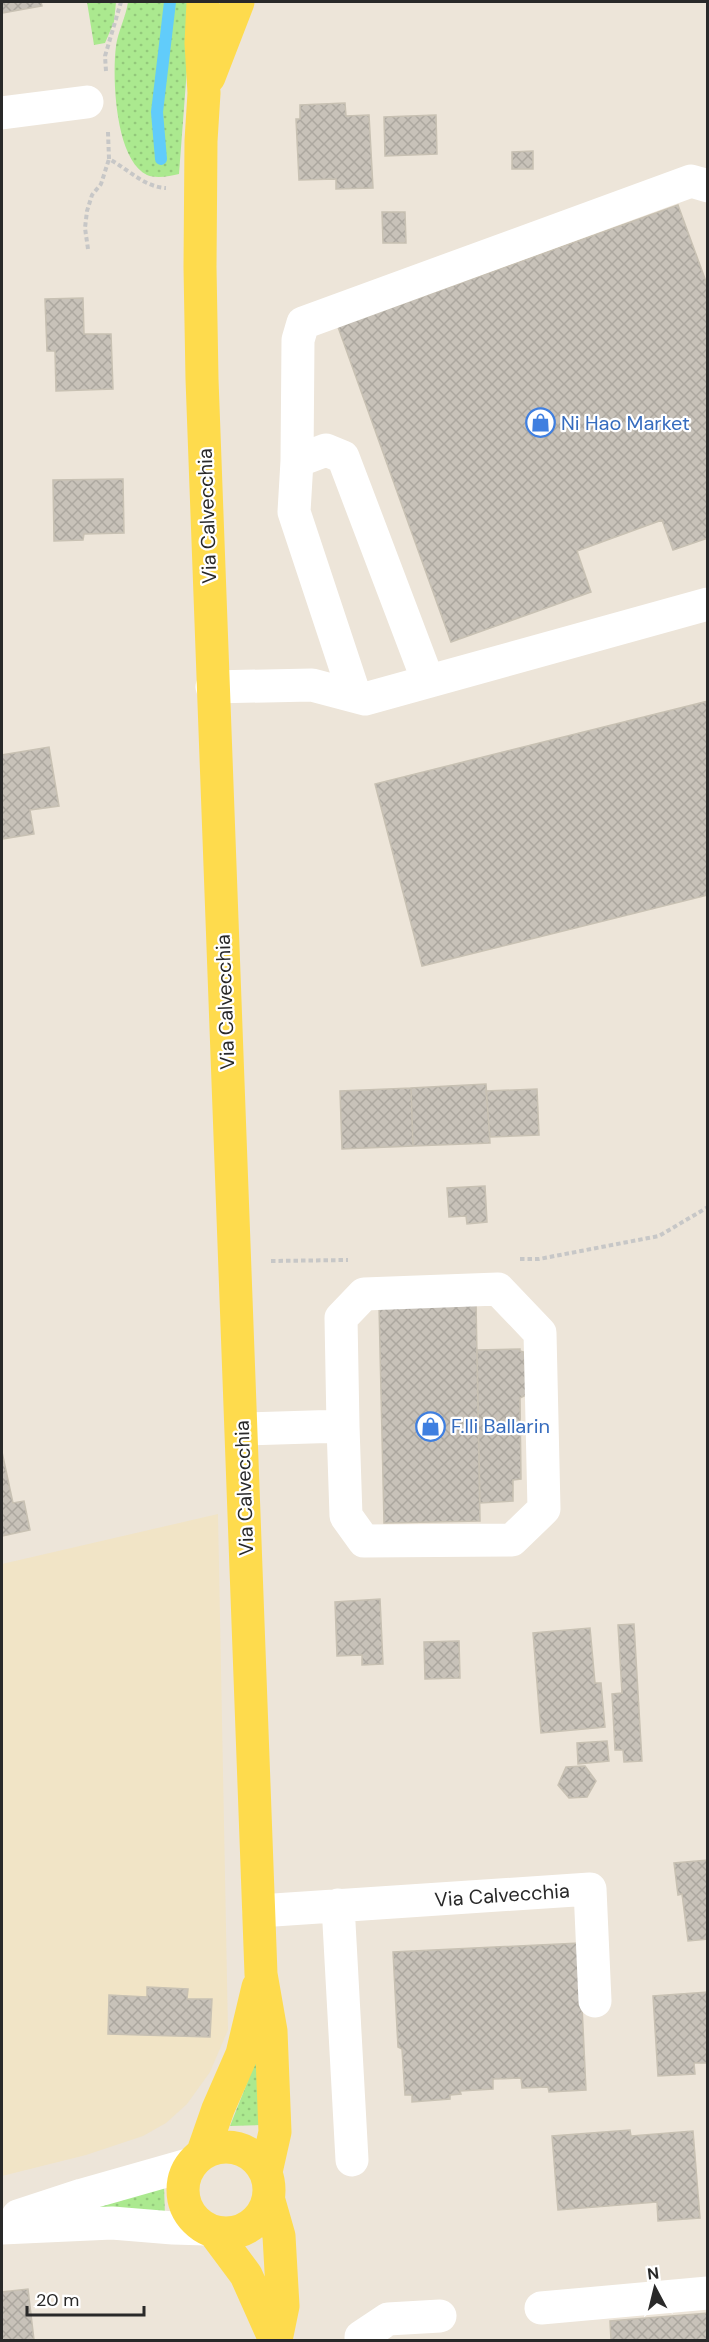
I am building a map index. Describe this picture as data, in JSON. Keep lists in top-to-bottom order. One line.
{"streets":{"main road":["Via Calvecchia"]},"places":{"shop":["Ni Hao Market","F.lli Ballarin"]},"scale_bar":"20 m","north":"top"}
